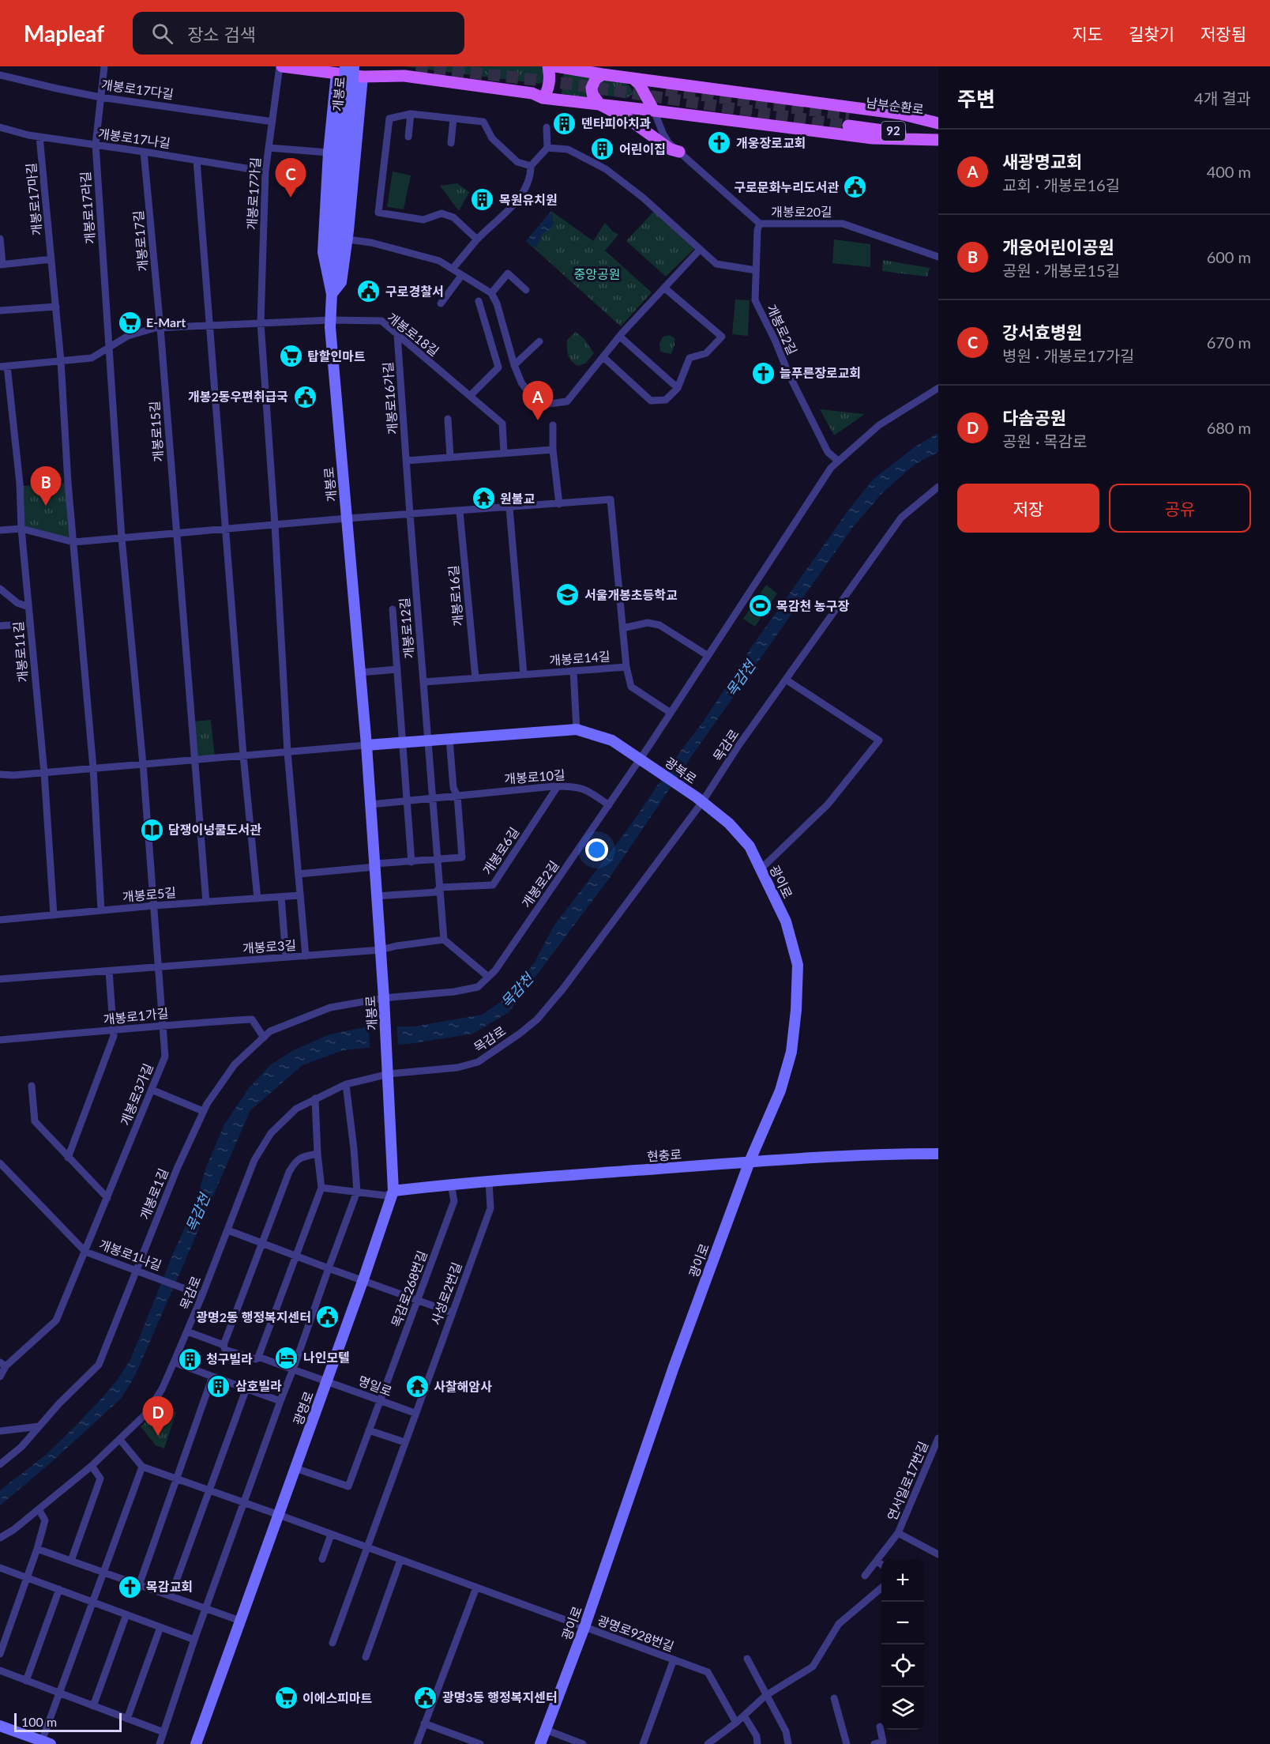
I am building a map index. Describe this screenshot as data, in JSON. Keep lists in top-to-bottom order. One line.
{"streets":{"main road":["개봉로","남부순환로","92","광복로","광이로","현충로","광명로"],"street":["개봉로17다길","개봉로17나길","개봉로17가길","개봉로17마길","개봉로17라길","개봉로20길","개봉로17길","개봉로2길","개봉로18길","개봉로16가길","개봉로15길","개봉로16길","개봉로12길","개봉로11길","개봉로14길","목감로","개봉로10길","개봉로6길","개봉로5길","개봉로3길","개봉로1가길","개봉로3가길","개봉로1길","개봉로1나길","목감로268번길","사성로2번길","명일로","연서일로17번길","광명로928번길"]},"crossings":[["개봉로17다길","개봉로17가길"],["개봉로17다길","개봉로17라길"],["개봉로","개봉로2길"],["개봉로","개봉로18길"],["개봉로","목감로"],["개봉로","개봉로10길"],["개봉로","개봉로6길"],["개봉로","개봉로3길"],["개봉로","개봉로1길"],["개봉로","광명로"],["개봉로17나길","개봉로17가길"],["개봉로17나길","개봉로17마길"],["개봉로17나길","개봉로17라길"],["개봉로17나길","개봉로17길"],["개봉로20길","개봉로2길"],["개봉로17길","개봉로15길"],["개봉로2길","광복로"],["개봉로2길","개봉로10길"],["개봉로2길","개봉로1길"],["개봉로18길","개봉로16가길"],["개봉로16가길","개봉로12길"],["개봉로16길","개봉로14길"],["개봉로12길","개봉로14길"],["개봉로12길","개봉로10길"],["개봉로11길","개봉로5길"],["목감로","광복로"],["목감로","광이로"],["목감로","개봉로1나길"],["목감로","광명로"],["광복로","광이로"],["개봉로10길","개봉로6길"],["광이로","현충로"],["광이로","광명로928번길"],["개봉로3길","개봉로3가길"],["개봉로1가길","개봉로3가길"],["개봉로1가길","개봉로1길"],["개봉로3가길","개봉로1나길"],["현충로","목감로268번길"],["현충로","사성로2번길"],["현충로","광명로"],["개봉로1길","개봉로1나길"],["목감로268번길","명일로"],["목감로268번길","광명로"],["사성로2번길","명일로"],["사성로2번길","광명로928번길"],["명일로","광명로"],["광명로","광명로928번길"]],"water":["목감천"],"parks":["중앙공원"],"places":{"building":["덴타피아치과","어린이집","목원유치원","청구빌라","삼호빌라"],"church":["개웅장로교회","늘푸른장로교회","목감교회"],"public building":["구로문화누리도서관","구로경찰서","개봉2동우편취급국","광명2동 행정복지센터","광명3동 행정복지센터"],"supermarket":["E-Mart","탑할인마트","이에스피마트"],"temple":["원불교","사찰해암사"],"school or university":["서울개봉초등학교"],"sports":["목감천 농구장"],"library":["담쟁이넝쿨도서관"],"hotel":["나인모텔"]},"scale_bar":"100 m","page":{"header":"Mapleaf","search":"장소 검색","nav":["지도","길찾기","저장됨"],"heading":["주변","4개 결과"],"list":[{"mark":"A","name":"새광명교회","note":"교회 · 개봉로16길","value":"400 m"},{"mark":"B","name":"개웅어린이공원","note":"공원 · 개봉로15길","value":"600 m"},{"mark":"C","name":"강서효병원","note":"병원 · 개봉로17가길","value":"670 m"},{"mark":"D","name":"다솜공원","note":"공원 · 목감로","value":"680 m"}],"pins":["C","A","B","D"],"buttons":["저장","공유"],"map_buttons":["+","−"],"scale":"100 m"}}
